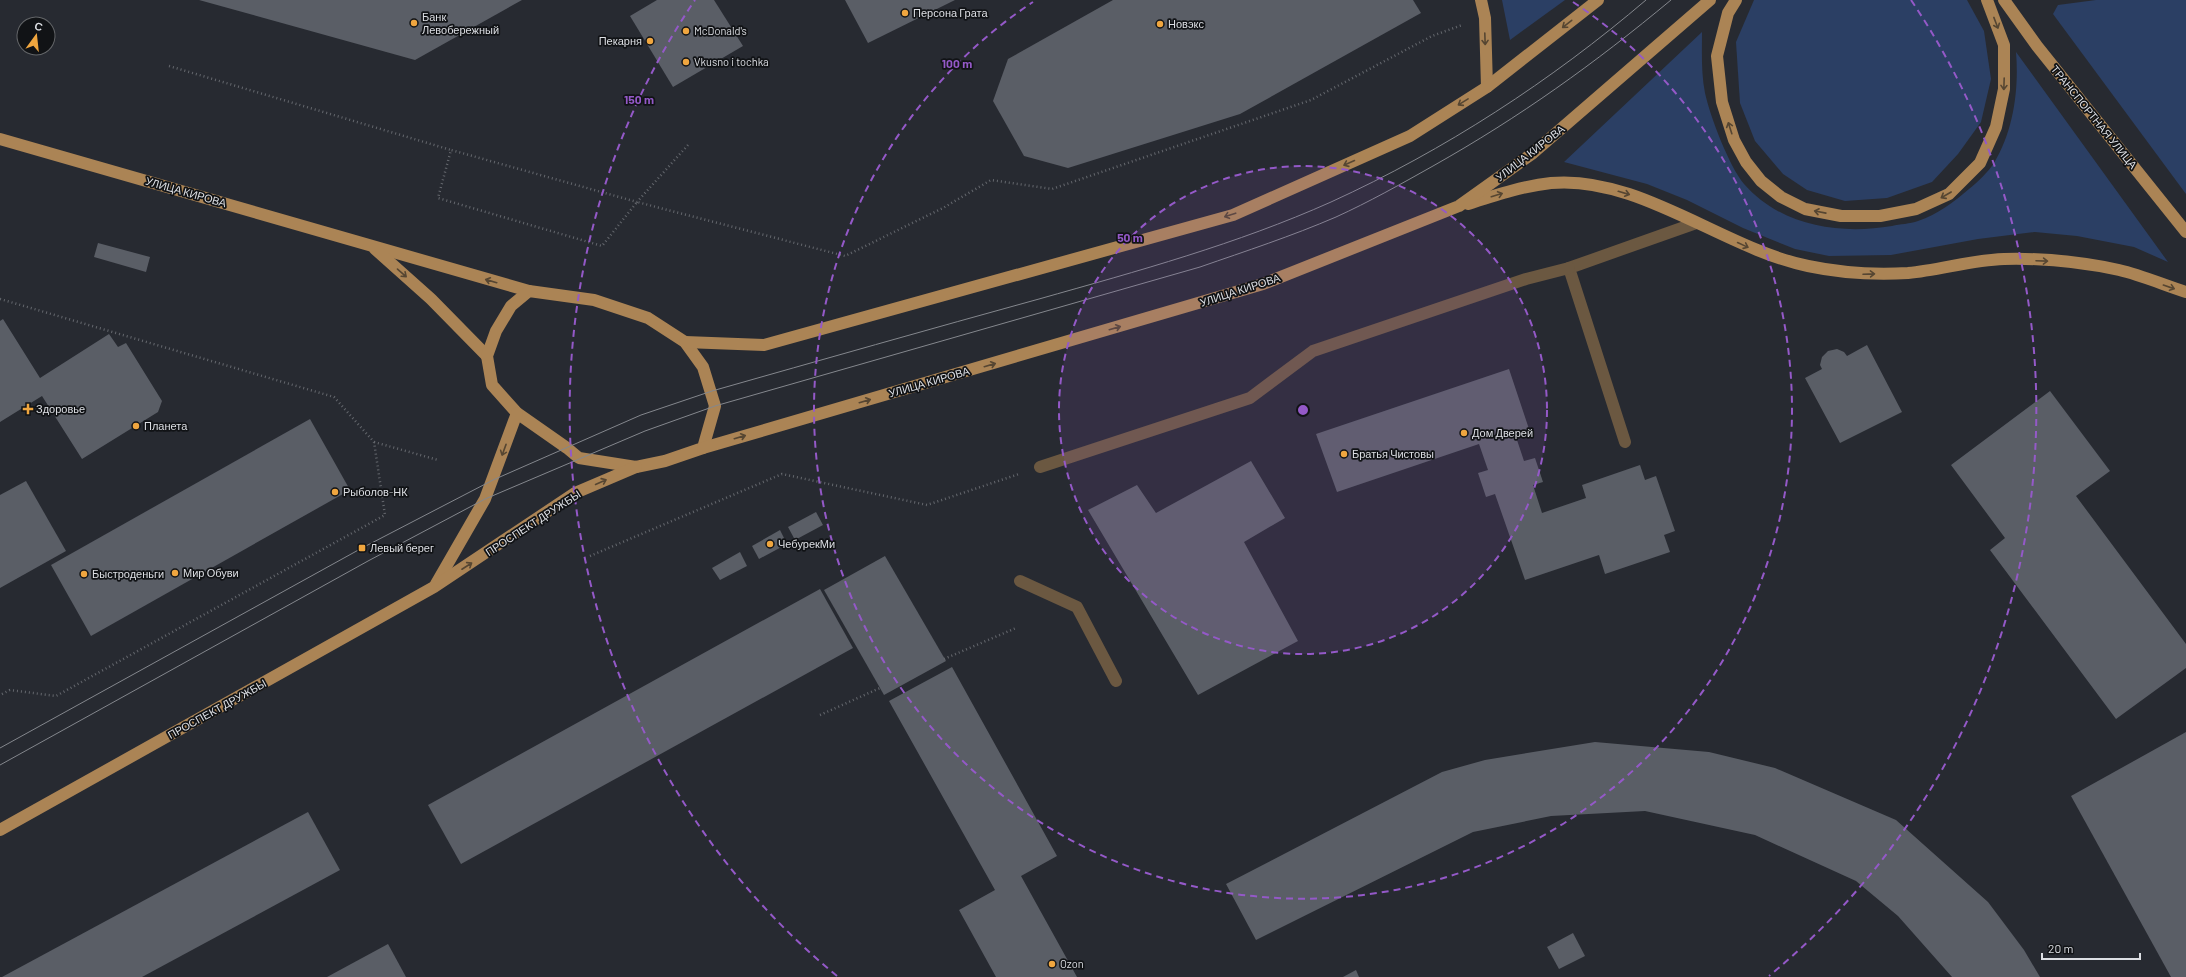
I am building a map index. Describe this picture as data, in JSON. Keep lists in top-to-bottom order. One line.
{"streets":{"main road":["ТРАНСПОРТНАЯ УЛИЦА","УЛИЦА КИРОВА","ПРОСПЕКТ ДРУЖБЫ"]},"crossings":[["УЛИЦА КИРОВА","ПРОСПЕКТ ДРУЖБЫ"]],"places":{"other":["Персона Грата","Банк Левобережный","Новэкс","McDonald's","Пекарня","Vkusno i tochka","Планета","Дом Дверей","Братья Чистовы","Рыболов-НК","ЧебурекМи","Мир Обуви","Быстроденьги","Ozon"],"health":["Здоровье"],"transit":["Левый берег"]},"scale_bar":"20 m","north":"top","rings":["100 m","150 m","50 m"]}
